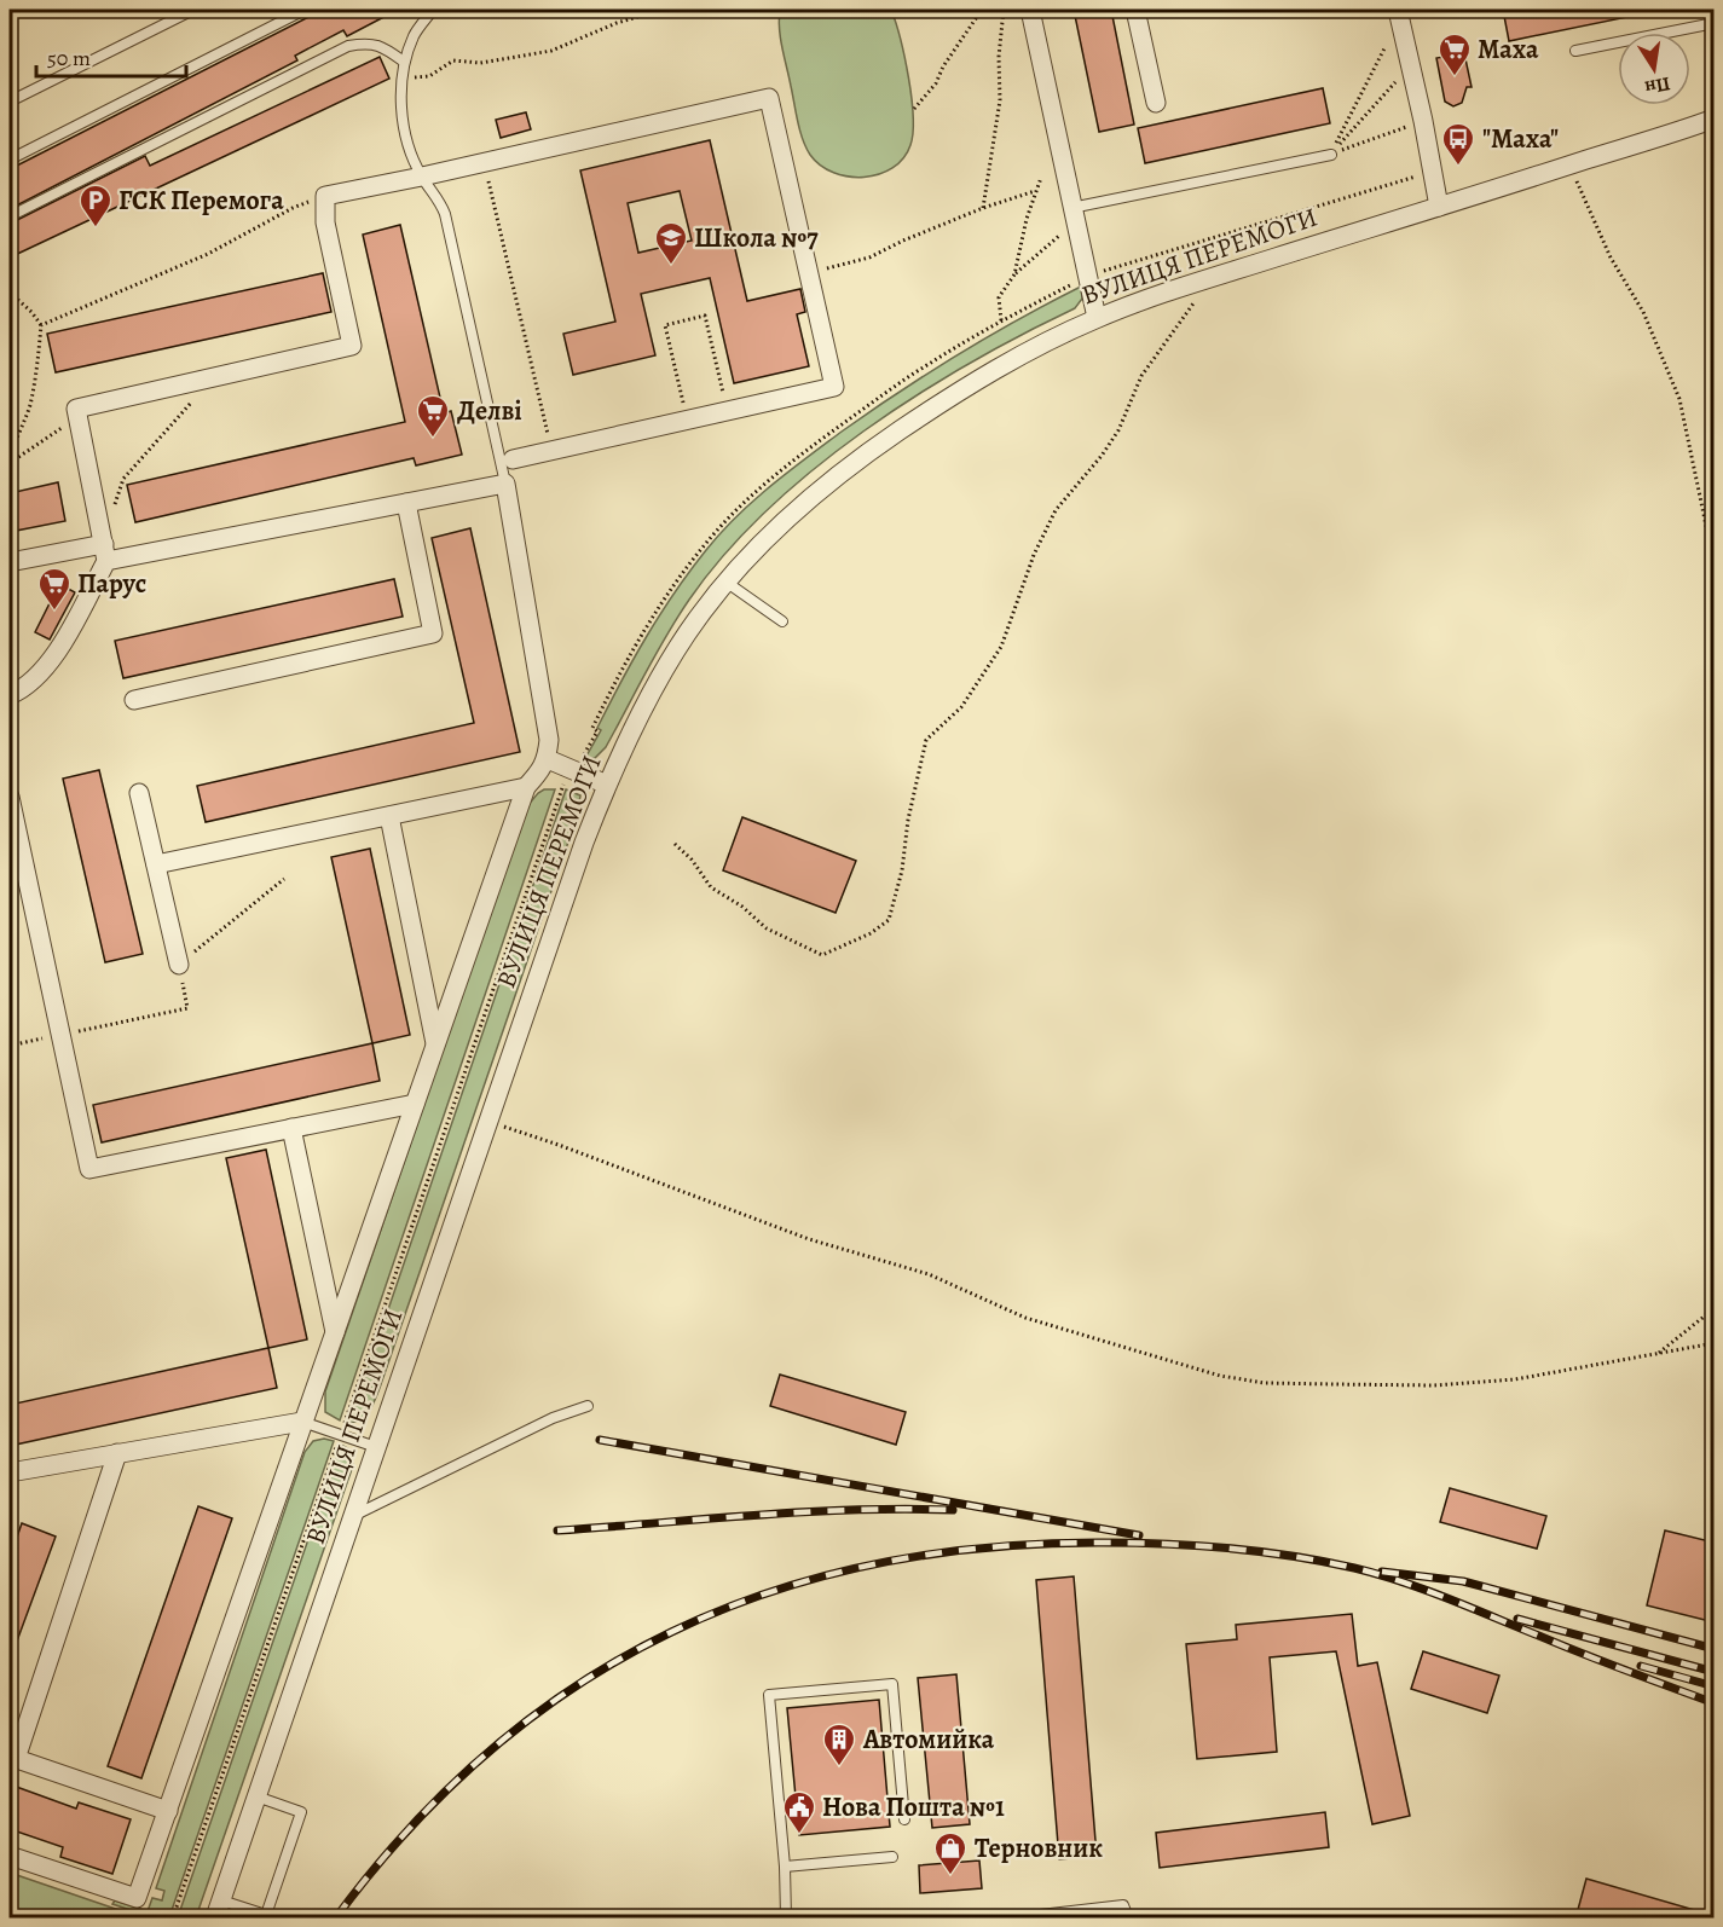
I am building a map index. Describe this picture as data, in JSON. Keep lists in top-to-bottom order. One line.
{"streets":{"street":["ВУЛИЦЯ ПЕРЕМОГИ"]},"places":{"supermarket":["Маха","Делві","Парус"],"bus stop":["\"Маха\""],"parking":["ГСК Перемога"],"school or university":["Школа №7"],"building":["Автомийка"],"public building":["Нова Пошта №1"],"shop":["Терновник"]},"scale_bar":"50 m","north":"bottom"}
